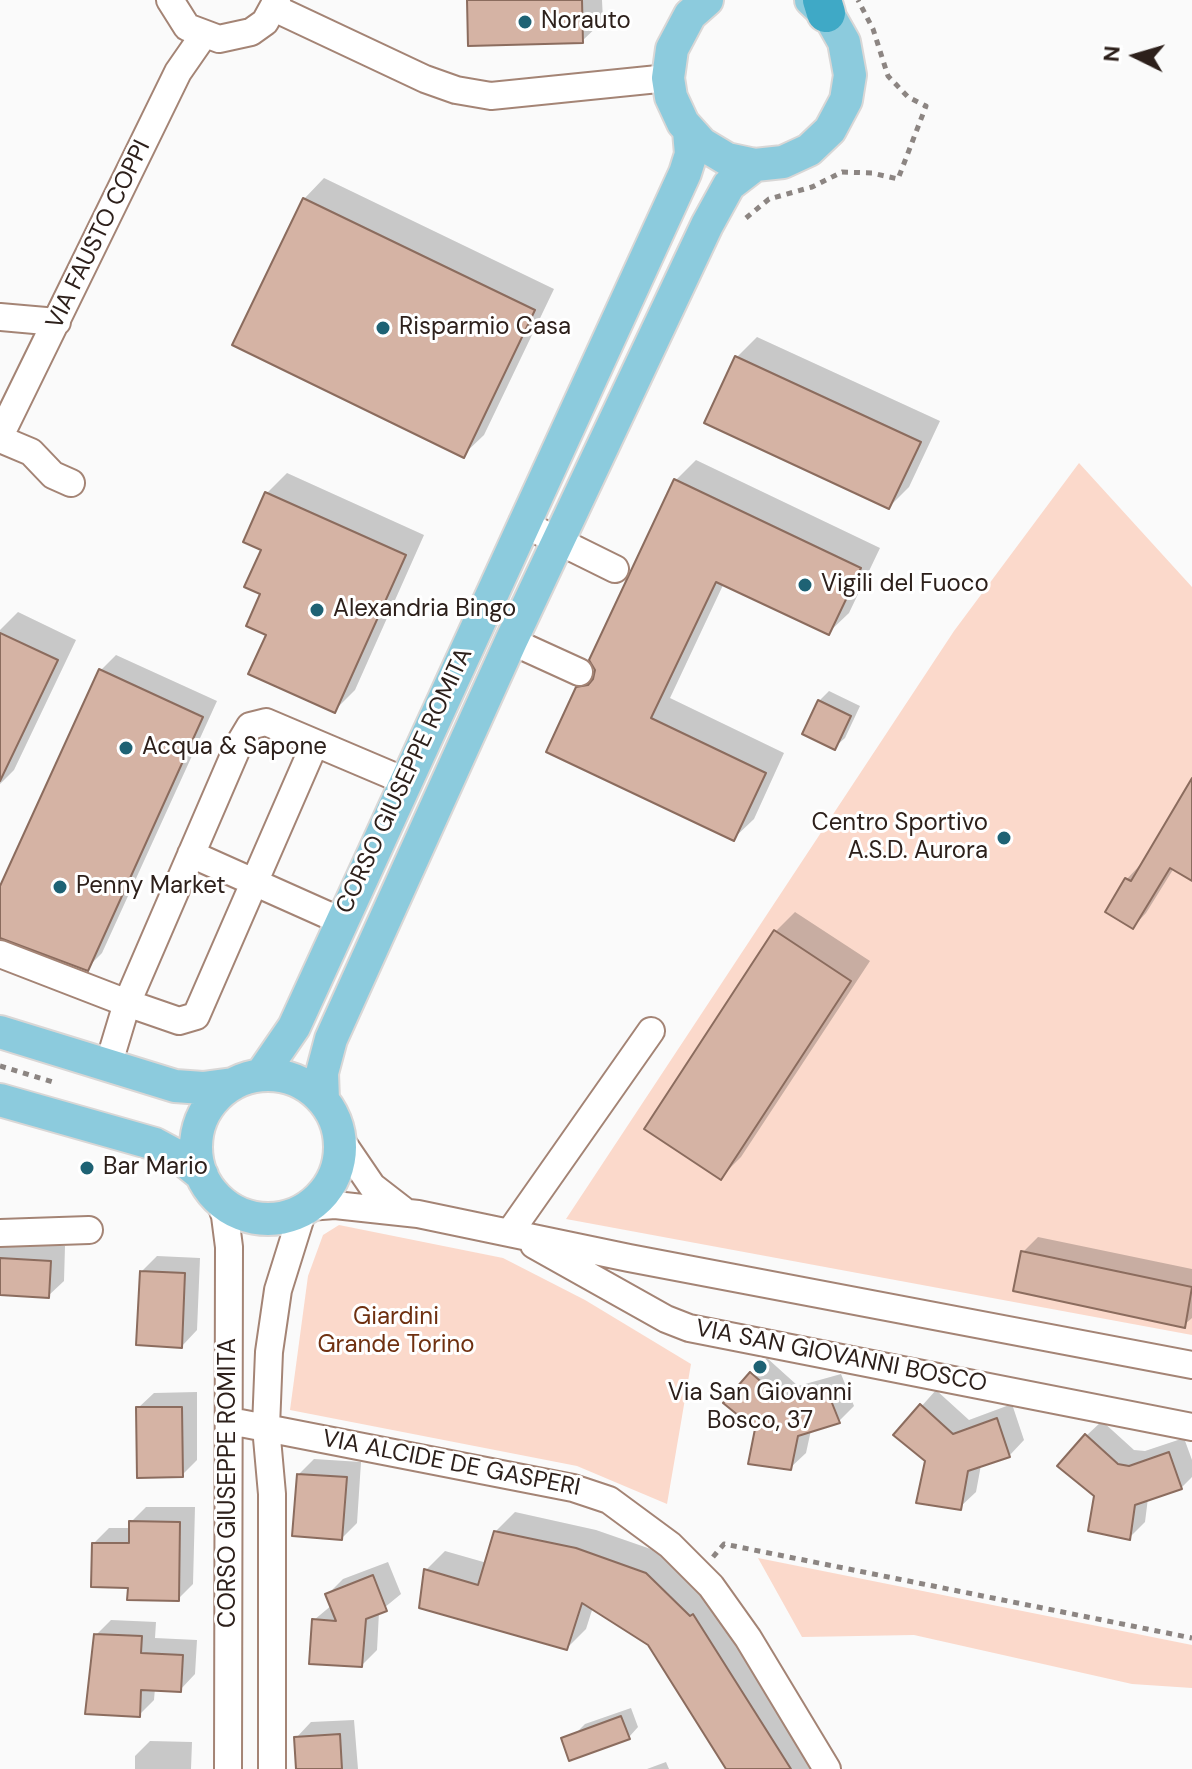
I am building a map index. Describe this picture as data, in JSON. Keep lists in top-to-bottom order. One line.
{"streets":{"main road":["CORSO GIUSEPPE ROMITA"],"street":["VIA FAUSTO COPPI","VIA SAN GIOVANNI BOSCO","VIA ALCIDE DE GASPERI"]},"crossings":[["CORSO GIUSEPPE ROMITA","VIA ALCIDE DE GASPERI"]],"parks":["Giardini Grande Torino"],"places":["Norauto","Risparmio Casa","Vigili del Fuoco","Alexandria Bingo","Acqua & Sapone","Centro Sportivo A.S.D. Aurora","Penny Market","Bar Mario","Via San Giovanni Bosco, 37"],"north":"left"}
